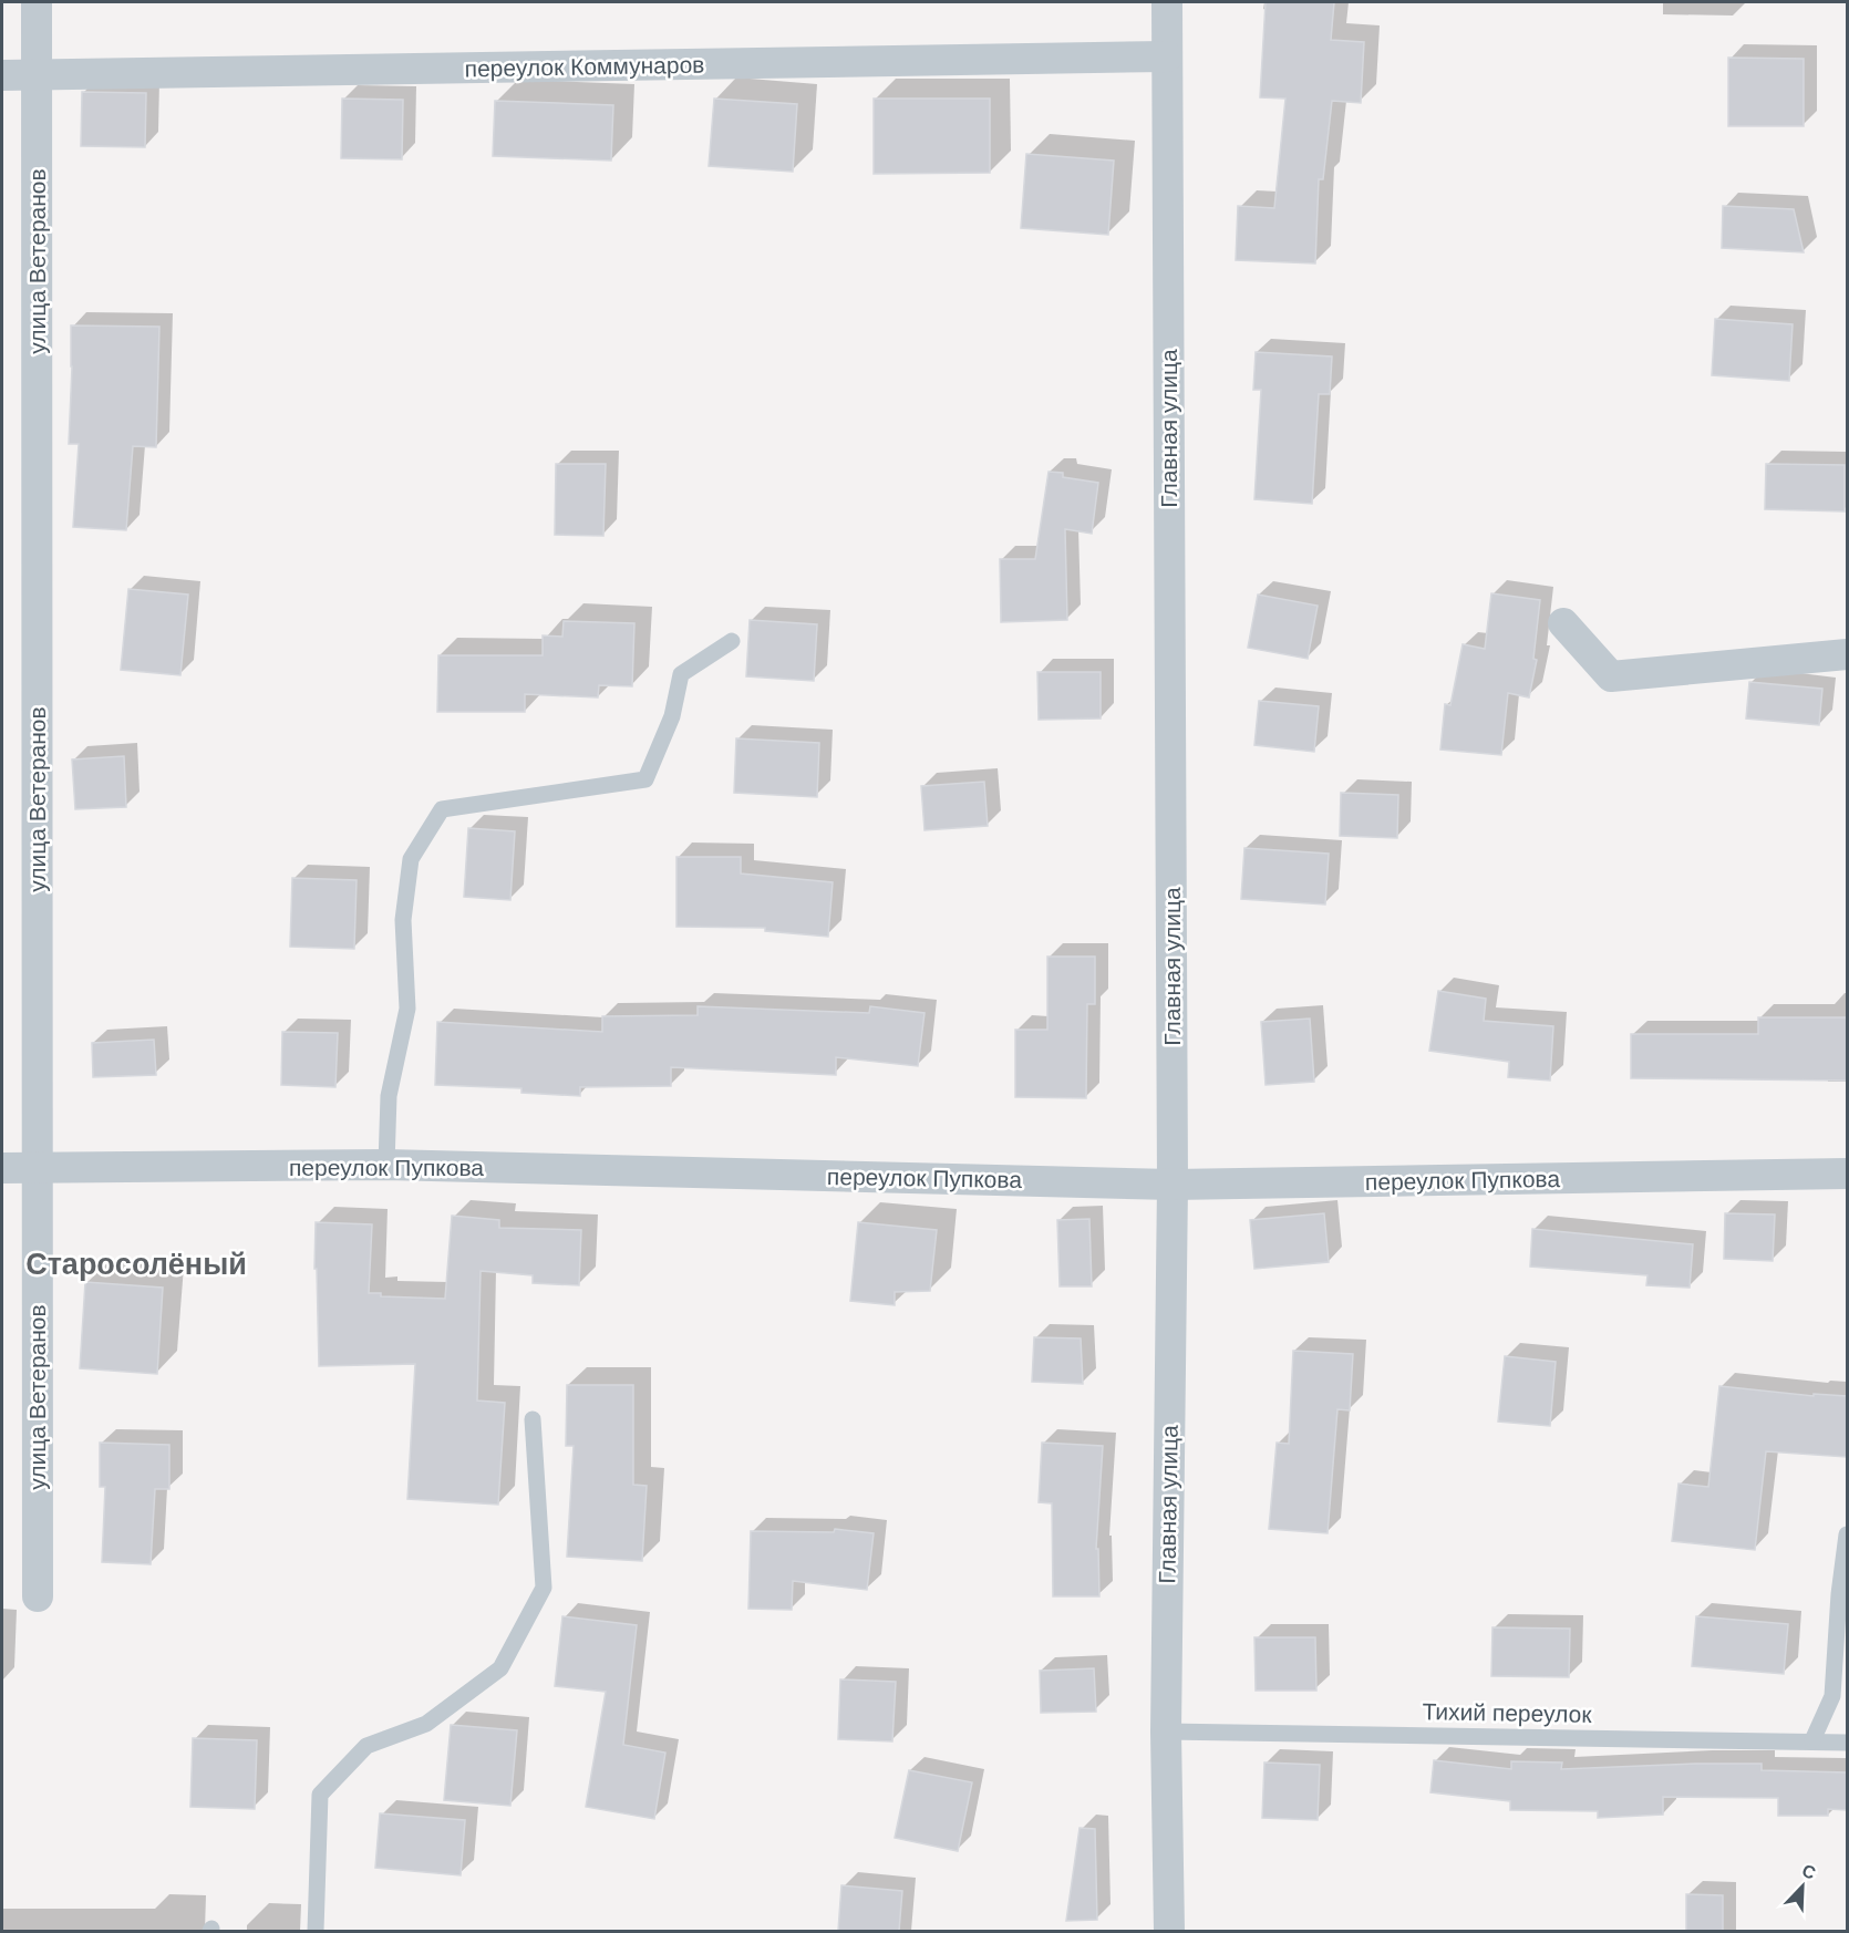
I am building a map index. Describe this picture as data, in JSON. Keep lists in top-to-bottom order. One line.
{"streets":{"street":["переулок Коммунаров","улица Ветеранов","Главная улица","переулок Пупкова"],"lane":["Тихий переулок"]},"crossings":[["переулок Коммунаров","улица Ветеранов"],["переулок Коммунаров","Главная улица"],["улица Ветеранов","переулок Пупкова"],["Главная улица","переулок Пупкова"],["Главная улица","Тихий переулок"]],"districts":["Староcолёный"],"north":"top right"}
